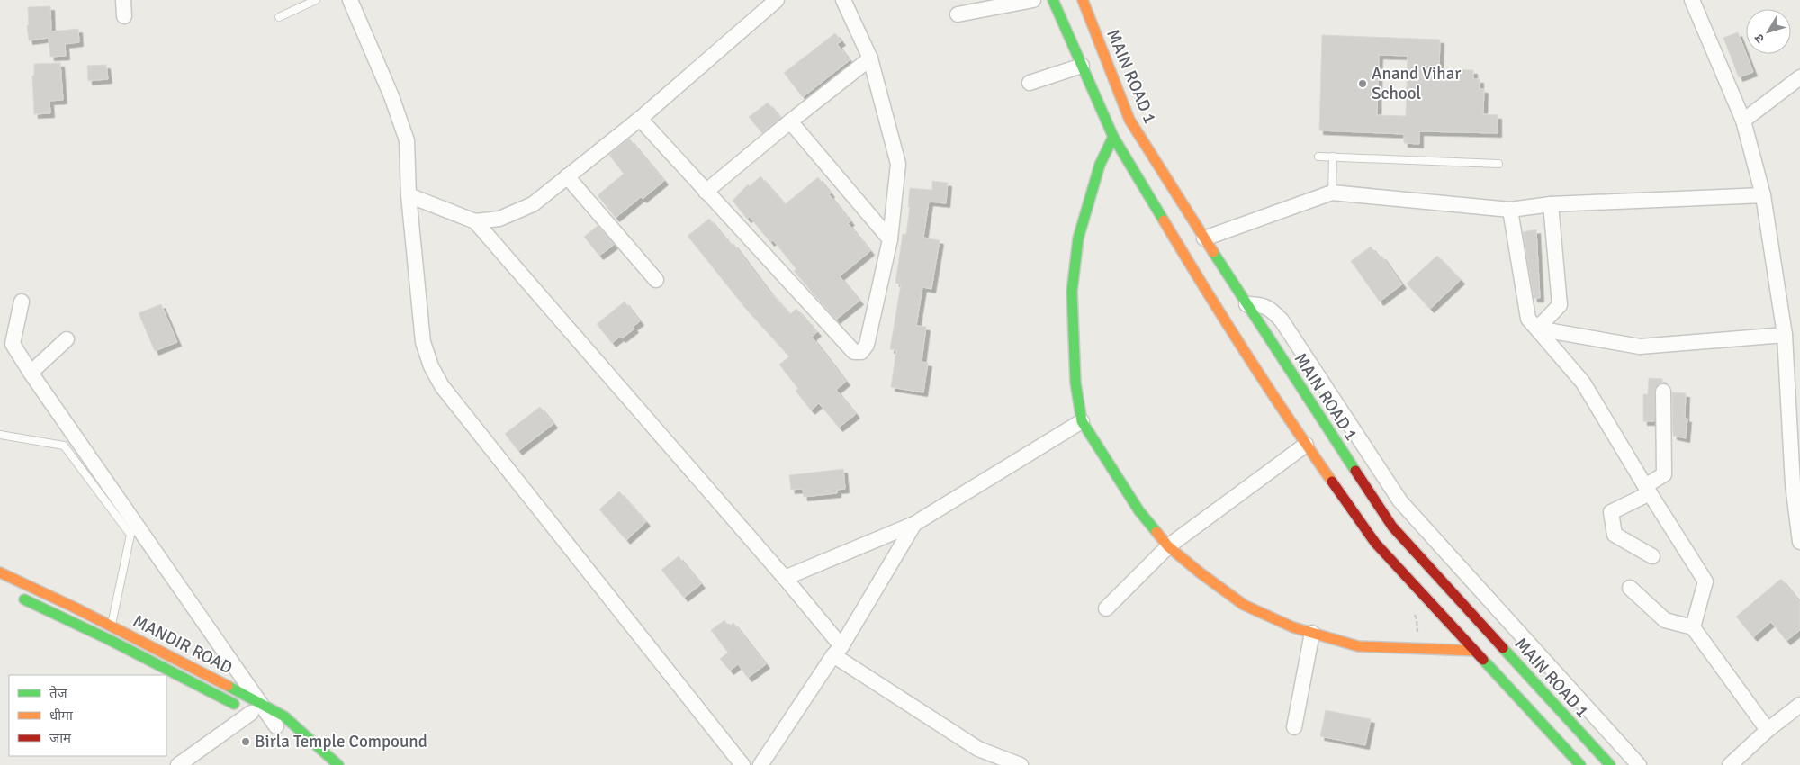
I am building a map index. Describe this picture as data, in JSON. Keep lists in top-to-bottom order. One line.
{"streets":{"main road":["MAIN ROAD 1","MANDIR ROAD"]},"places":["Anand Vihar School","Birla Temple Compound"],"legend":["तेज़","धीमा","जाम"],"north":"bottom left"}
